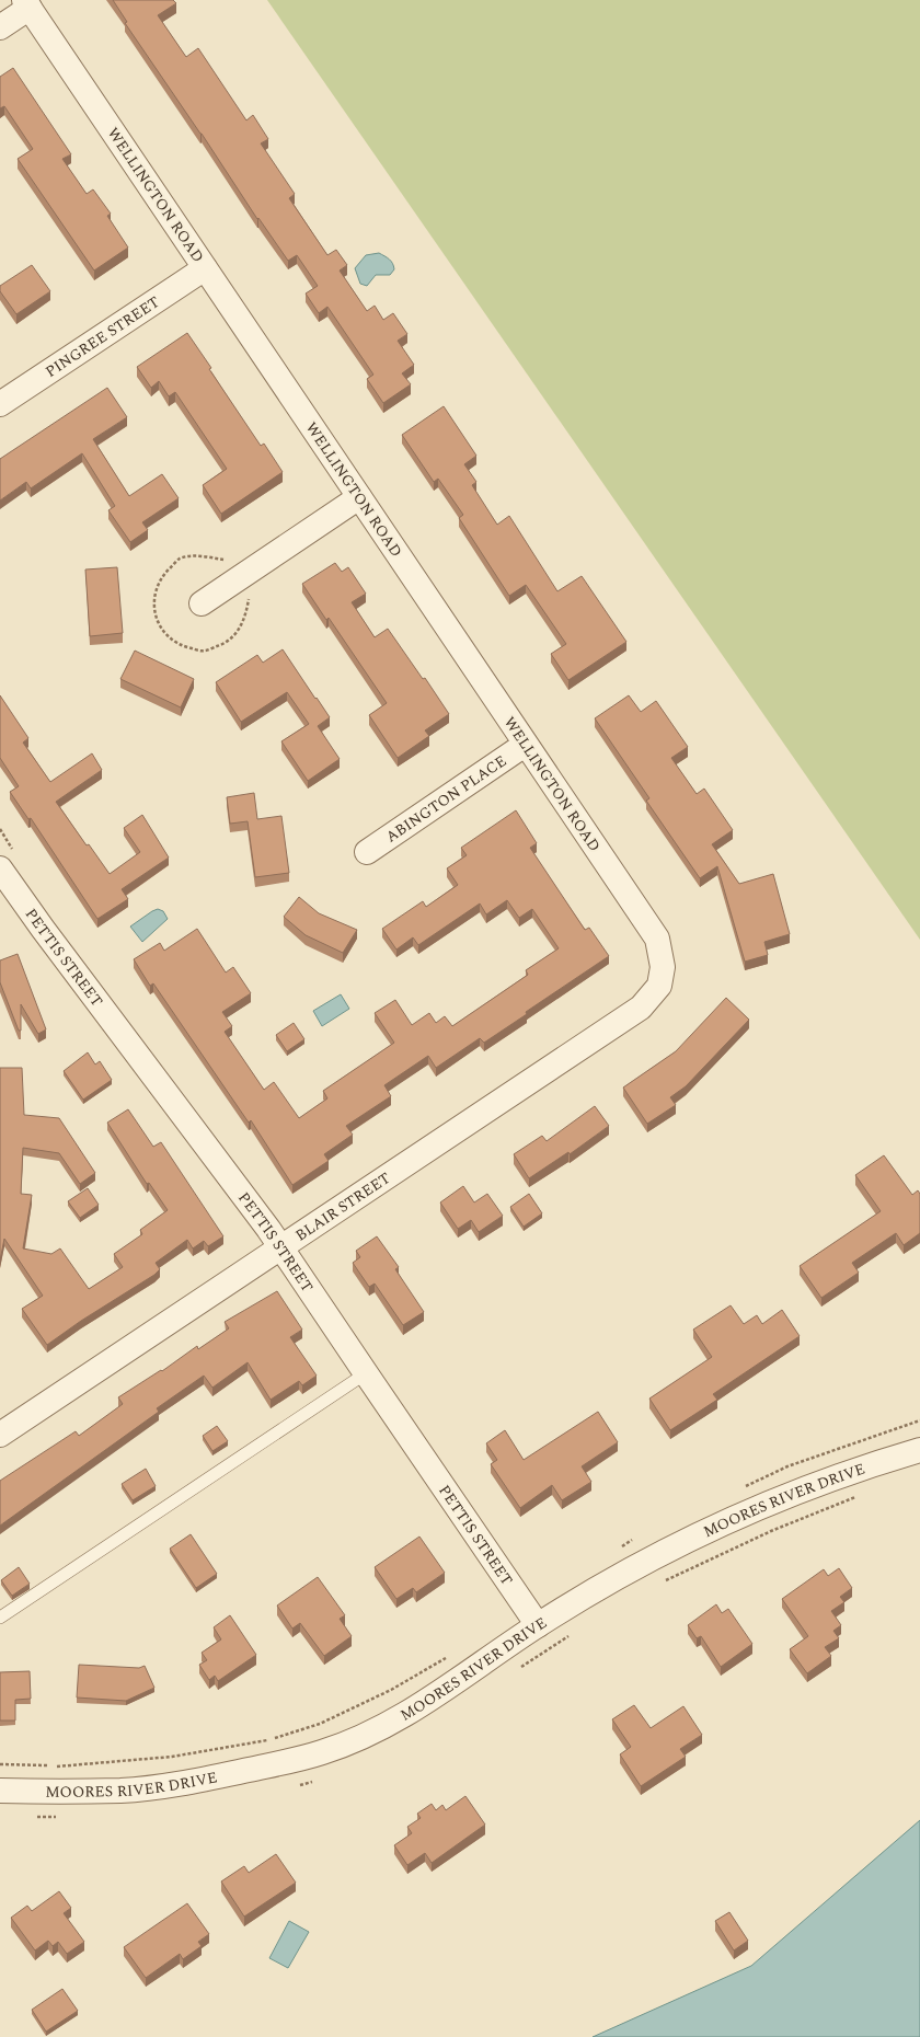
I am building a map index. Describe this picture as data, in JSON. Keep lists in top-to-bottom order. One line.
{"streets":{"street":["WELLINGTON ROAD","PINGREE STREET","ABINGTON PLACE","PETTIS STREET","BLAIR STREET","MOORES RIVER DRIVE"]},"crossings":[["WELLINGTON ROAD","PINGREE STREET"],["WELLINGTON ROAD","ABINGTON PLACE"],["WELLINGTON ROAD","BLAIR STREET"],["PETTIS STREET","BLAIR STREET"],["PETTIS STREET","MOORES RIVER DRIVE"]]}
